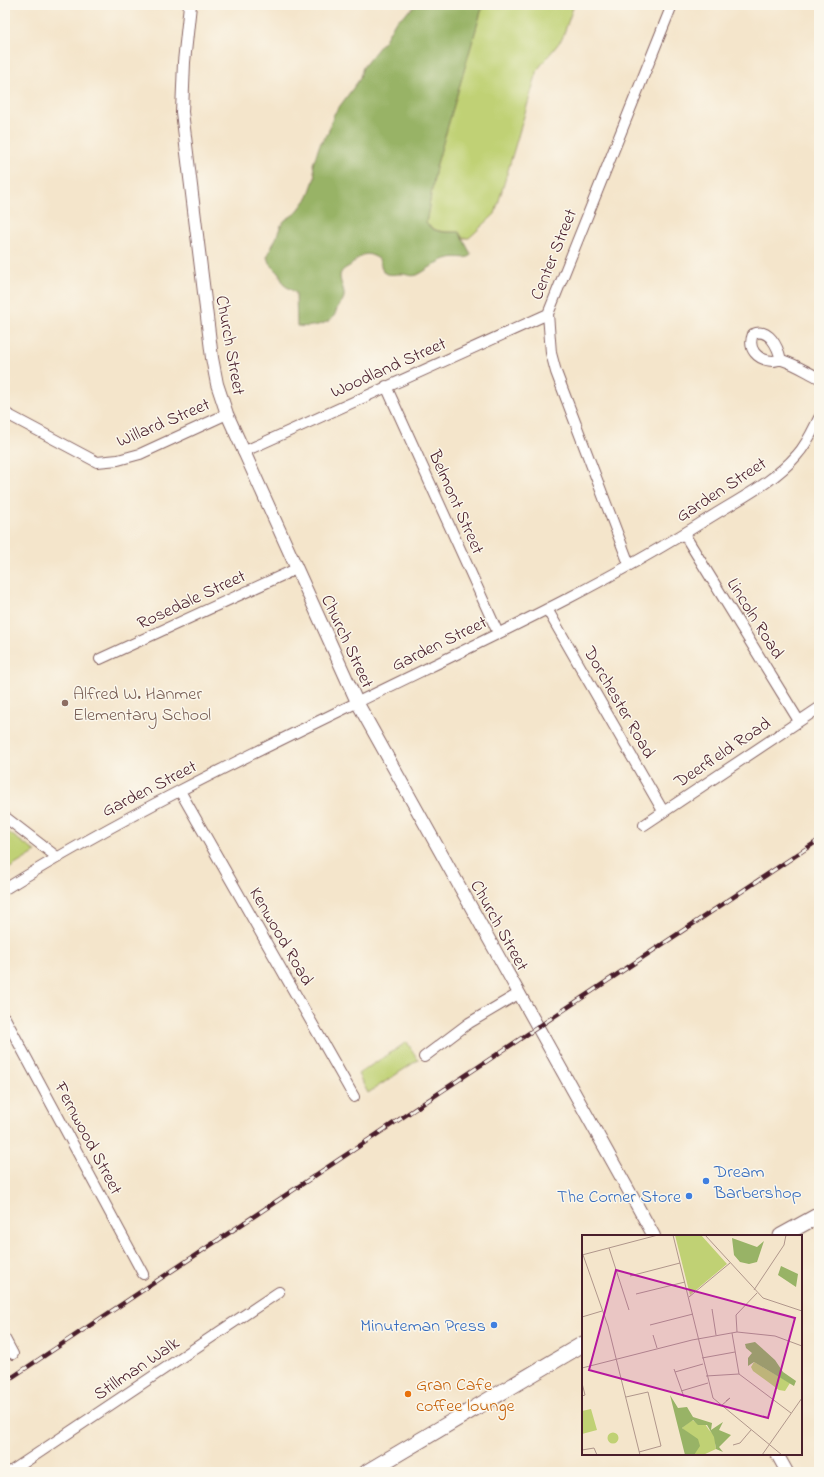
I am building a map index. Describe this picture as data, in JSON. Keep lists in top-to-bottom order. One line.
{"streets":{"street":["Center Street","Church Street","Woodland Street","Willard Street","Garden Street","Belmont Street","Rosedale Street","Lincoln Road","Dorchester Road","Deerfield Road","Kenwood Road","Fernwood Street","Stillman Walk"]},"crossings":[["Center Street","Woodland Street"],["Center Street","Garden Street"],["Church Street","Woodland Street"],["Church Street","Willard Street"],["Church Street","Garden Street"],["Church Street","Rosedale Street"],["Woodland Street","Belmont Street"],["Garden Street","Belmont Street"],["Garden Street","Lincoln Road"],["Garden Street","Dorchester Road"],["Garden Street","Kenwood Road"],["Lincoln Road","Deerfield Road"],["Dorchester Road","Deerfield Road"]],"places":["Alfred W. Hanmer Elementary School","Dream Barbershop","The Corner Store","Minuteman Press","Gran Cafe coffee lounge"]}
